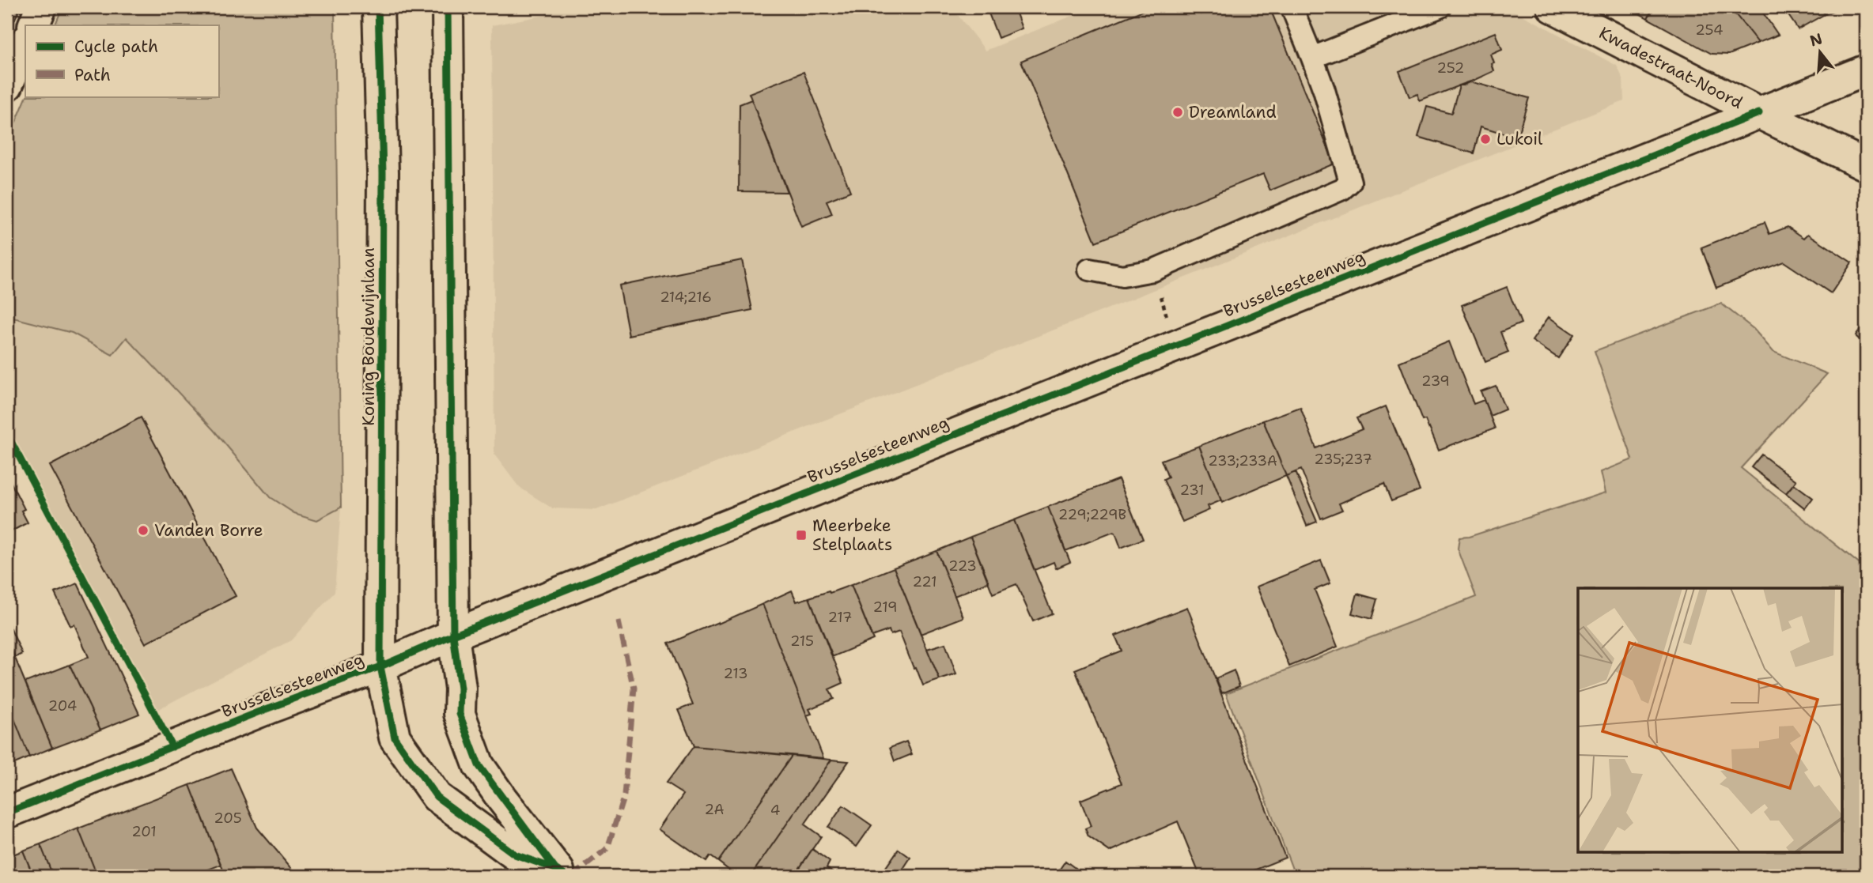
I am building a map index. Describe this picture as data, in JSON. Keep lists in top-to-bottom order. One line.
{"streets":{"main road":["Kwadestraat-Noord","Brusselsesteenweg","Koning Boudewijnlaan"]},"crossings":[["Kwadestraat-Noord","Brusselsesteenweg"],["Brusselsesteenweg","Koning Boudewijnlaan"]],"places":{"other":["Dreamland","Lukoil","Vanden Borre"],"transit":["Meerbeke Stelplaats"]},"house_numbers":["254","252","214;216","239","235;237","233;233A","231","229;229B","223","221","219","217","215","213","204","2A","4","205","201"],"legend":["Cycle path","Path"],"north":"top"}
